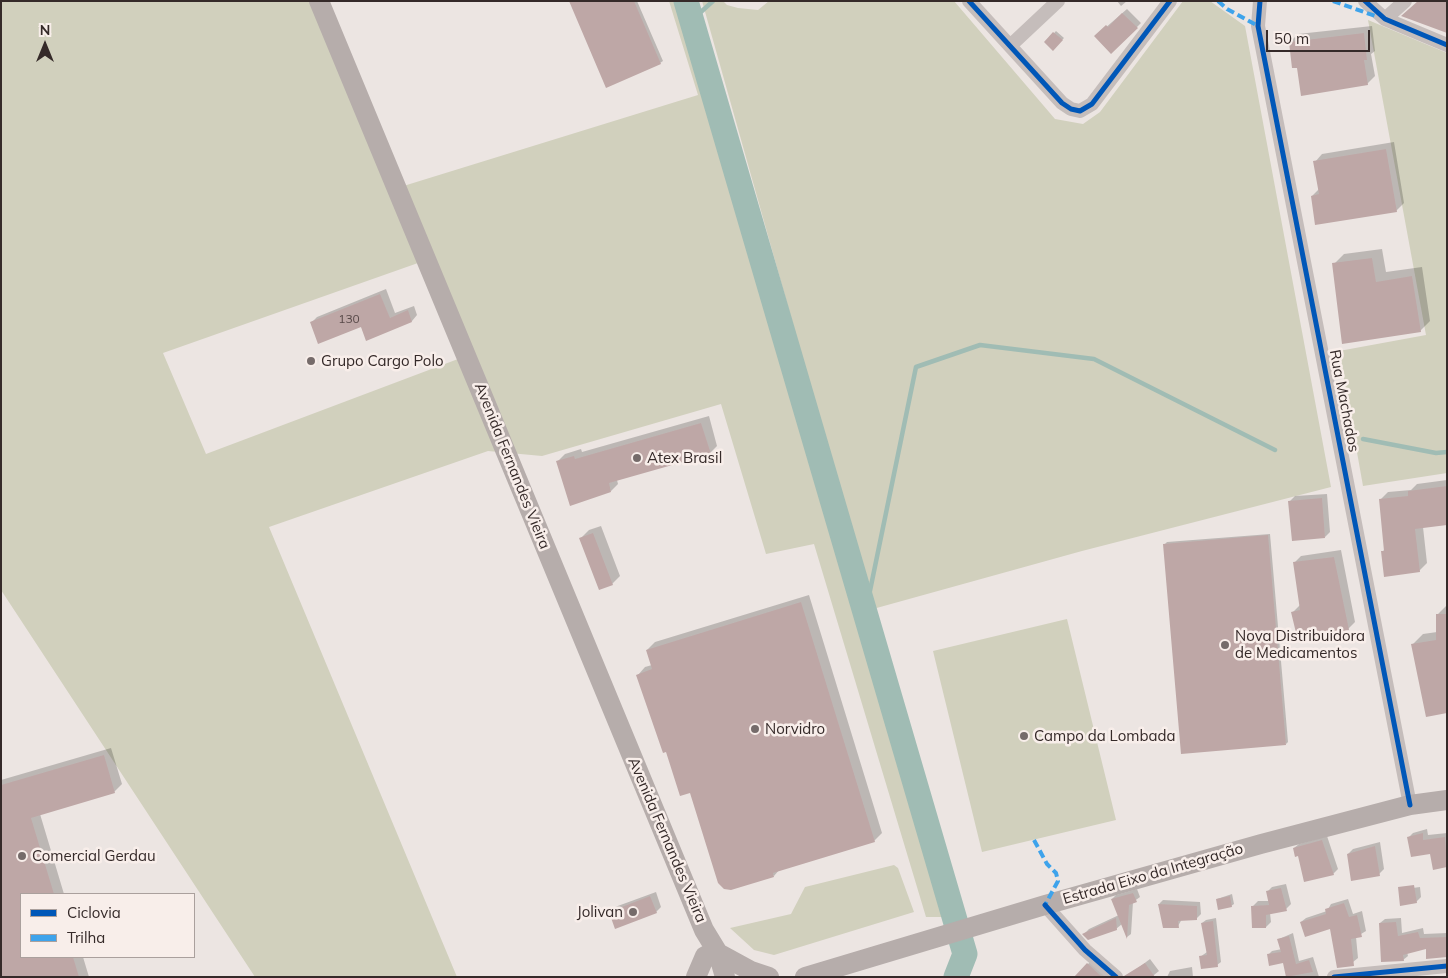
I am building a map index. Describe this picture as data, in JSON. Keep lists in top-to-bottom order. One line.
{"streets":{"main road":["Avenida Fernandes Vieira","Estrada Eixo da Integração"],"street":["Rua Machados"]},"crossings":[["Rua Machados","Estrada Eixo da Integração"]],"places":["Grupo Cargo Polo","Atex Brasil","Nova Distribuidora de Medicamentos","Norvidro","Campo da Lombada","Comercial Gerdau","Jolivan"],"house_numbers":["130"],"legend":["Ciclovia","Trilha"],"scale_bar":"50 m","north":"top"}
